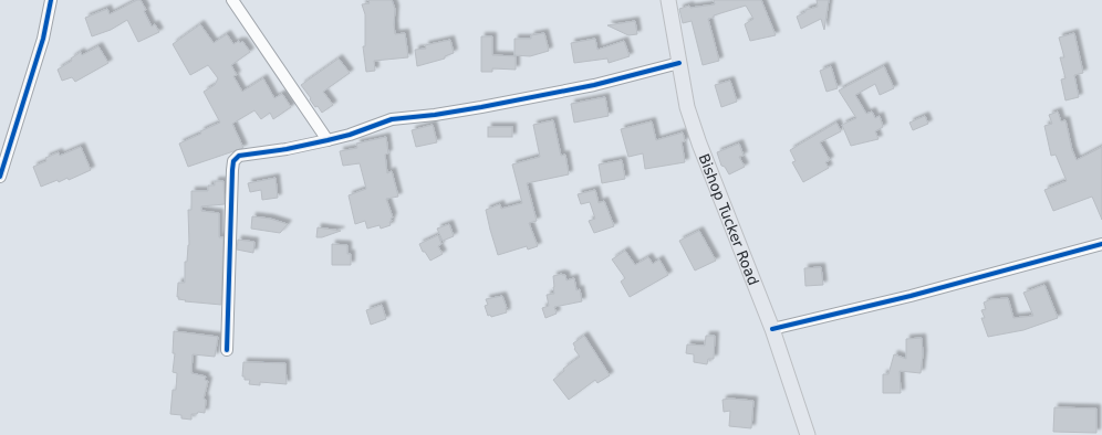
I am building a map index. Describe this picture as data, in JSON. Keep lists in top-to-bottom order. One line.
{"streets":{"main road":["Bishop Tucker Road"]}}
